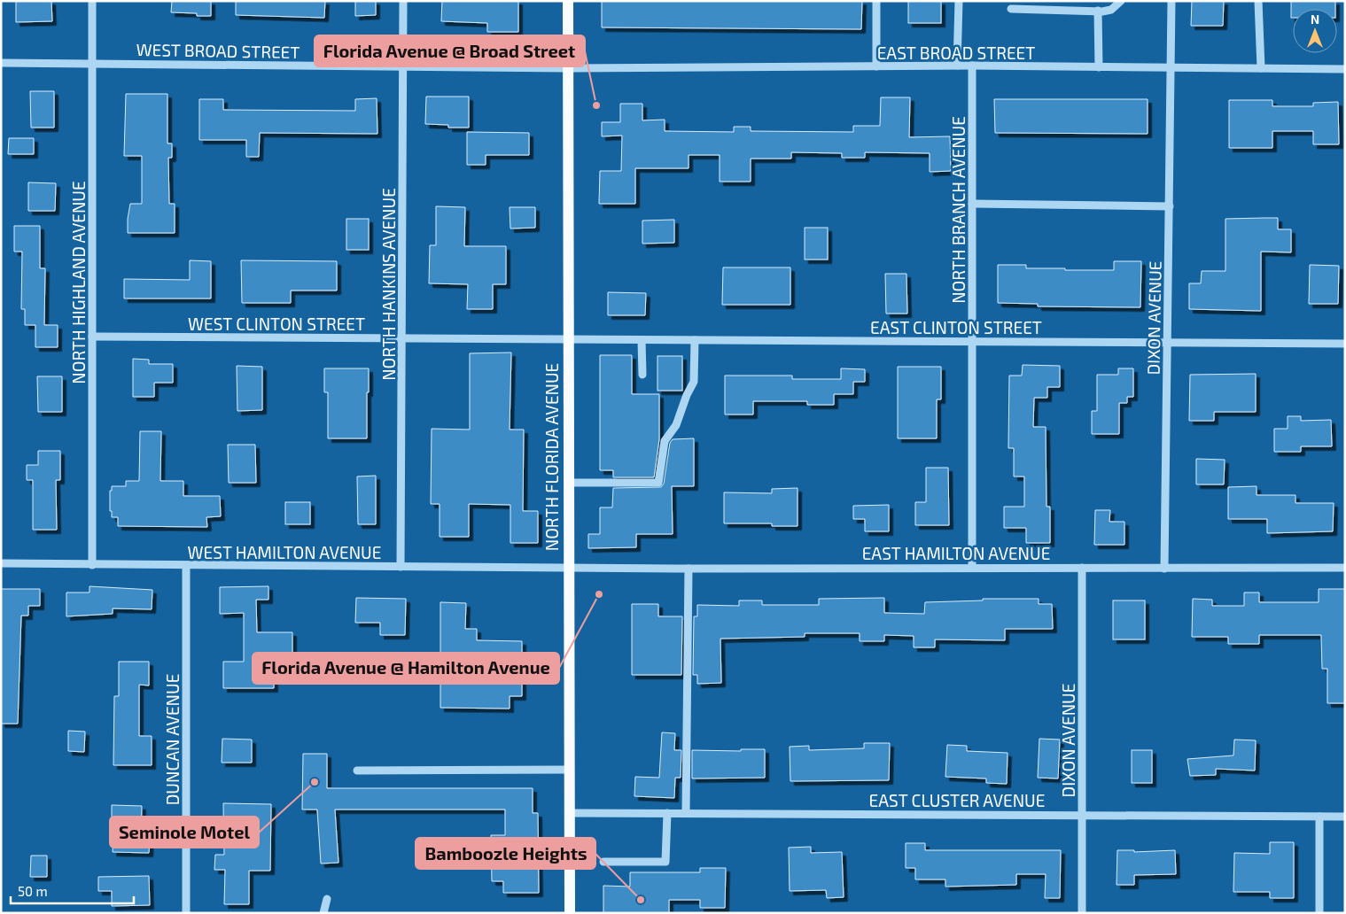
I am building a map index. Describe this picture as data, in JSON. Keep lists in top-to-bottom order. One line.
{"streets":{"main road":["NORTH FLORIDA AVENUE"],"street":["WEST BROAD STREET","EAST BROAD STREET","NORTH BRANCH AVENUE","NORTH HIGHLAND AVENUE","NORTH HANKINS AVENUE","DIXON AVENUE","WEST CLINTON STREET","EAST CLINTON STREET","WEST HAMILTON AVENUE","EAST HAMILTON AVENUE","DUNCAN AVENUE","EAST CLUSTER AVENUE"]},"crossings":[["WEST BROAD STREET","EAST BROAD STREET"],["WEST BROAD STREET","NORTH HIGHLAND AVENUE"],["WEST BROAD STREET","NORTH HANKINS AVENUE"],["WEST BROAD STREET","NORTH FLORIDA AVENUE"],["EAST BROAD STREET","NORTH BRANCH AVENUE"],["EAST BROAD STREET","DIXON AVENUE"],["EAST BROAD STREET","NORTH FLORIDA AVENUE"],["NORTH BRANCH AVENUE","EAST CLINTON STREET"],["NORTH BRANCH AVENUE","EAST HAMILTON AVENUE"],["NORTH HIGHLAND AVENUE","WEST CLINTON STREET"],["NORTH HIGHLAND AVENUE","WEST HAMILTON AVENUE"],["NORTH HANKINS AVENUE","WEST CLINTON STREET"],["NORTH HANKINS AVENUE","WEST HAMILTON AVENUE"],["DIXON AVENUE","EAST CLINTON STREET"],["DIXON AVENUE","EAST HAMILTON AVENUE"],["DIXON AVENUE","EAST CLUSTER AVENUE"],["WEST CLINTON STREET","EAST CLINTON STREET"],["WEST CLINTON STREET","NORTH FLORIDA AVENUE"],["EAST CLINTON STREET","NORTH FLORIDA AVENUE"],["NORTH FLORIDA AVENUE","WEST HAMILTON AVENUE"],["NORTH FLORIDA AVENUE","EAST HAMILTON AVENUE"],["NORTH FLORIDA AVENUE","EAST CLUSTER AVENUE"],["WEST HAMILTON AVENUE","EAST HAMILTON AVENUE"],["WEST HAMILTON AVENUE","DUNCAN AVENUE"]],"places":["Florida Avenue @ Broad Street","Florida Avenue @ Hamilton Avenue","Seminole Motel","Bamboozle Heights"],"scale_bar":"50 m","north":"top"}
